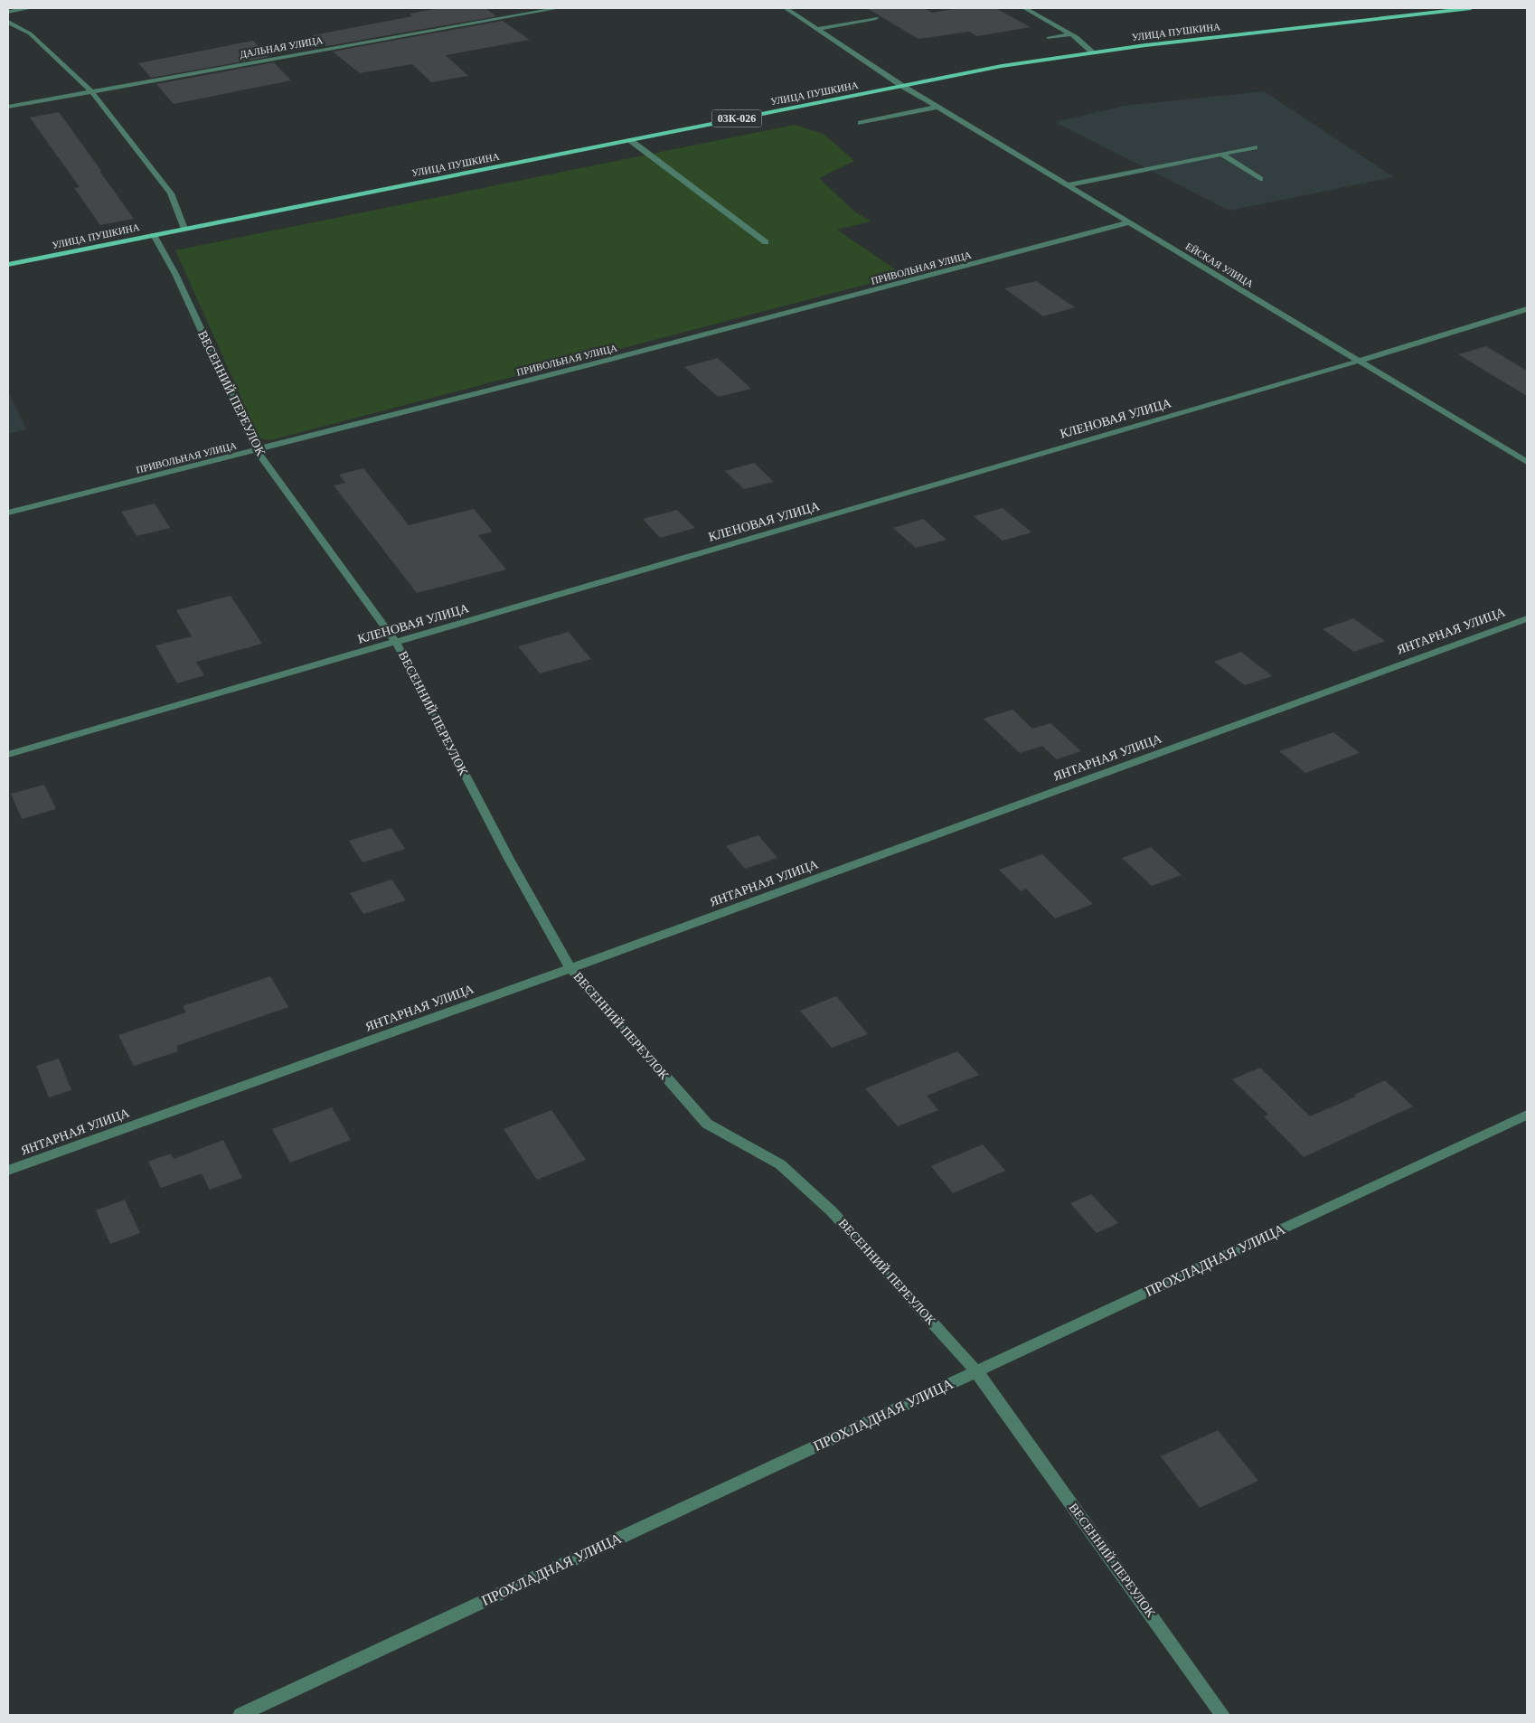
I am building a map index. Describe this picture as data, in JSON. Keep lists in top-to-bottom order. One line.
{"streets":{"main road":["УЛИЦА ПУШКИНА","03К-026"],"street":["ДАЛЬНАЯ УЛИЦА","ЕЙСКАЯ УЛИЦА","ПРИВОЛЬНАЯ УЛИЦА","ВЕСЕННИЙ ПЕРЕУЛОК","КЛЕНОВАЯ УЛИЦА","ЯНТАРНАЯ УЛИЦА","ПРОХЛАДНАЯ УЛИЦА"]},"crossings":[["УЛИЦА ПУШКИНА","ЕЙСКАЯ УЛИЦА"],["УЛИЦА ПУШКИНА","ВЕСЕННИЙ ПЕРЕУЛОК"],["ЕЙСКАЯ УЛИЦА","ПРИВОЛЬНАЯ УЛИЦА"],["ЕЙСКАЯ УЛИЦА","КЛЕНОВАЯ УЛИЦА"],["ПРИВОЛЬНАЯ УЛИЦА","ВЕСЕННИЙ ПЕРЕУЛОК"],["ВЕСЕННИЙ ПЕРЕУЛОК","КЛЕНОВАЯ УЛИЦА"],["ВЕСЕННИЙ ПЕРЕУЛОК","ЯНТАРНАЯ УЛИЦА"],["ВЕСЕННИЙ ПЕРЕУЛОК","ПРОХЛАДНАЯ УЛИЦА"]]}
